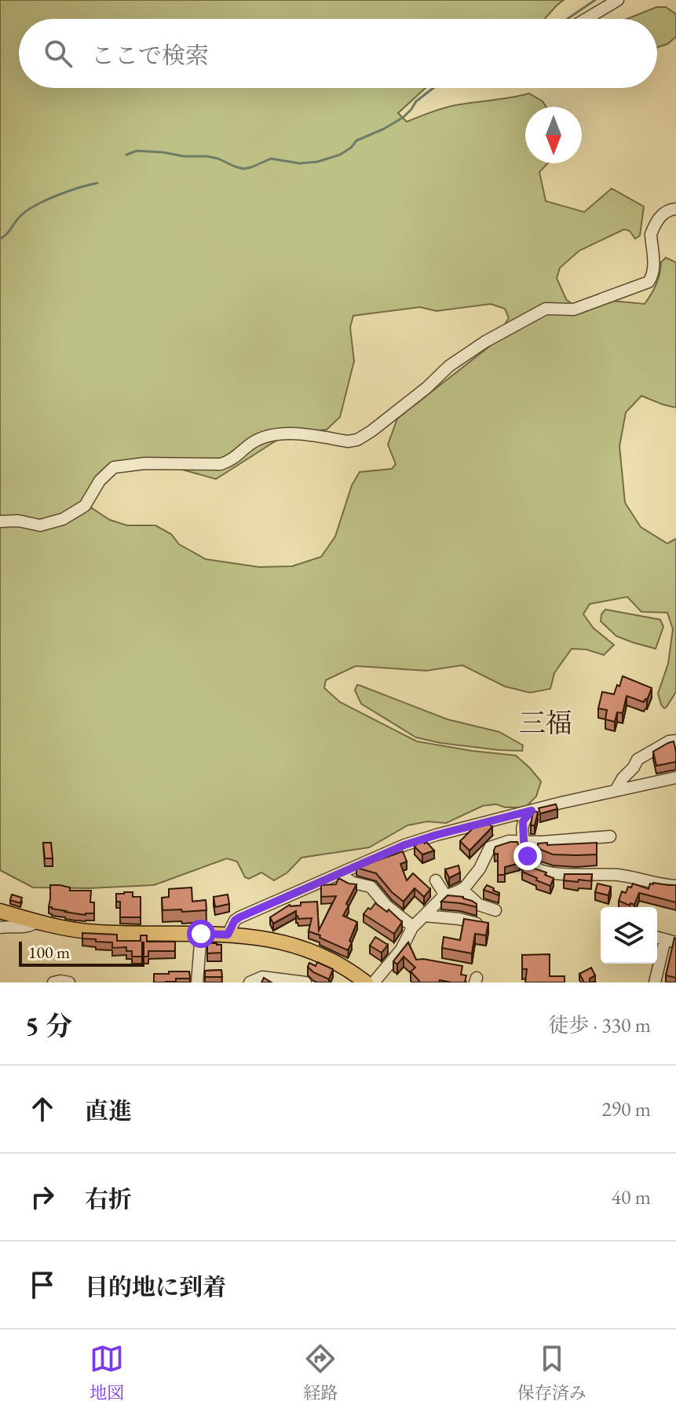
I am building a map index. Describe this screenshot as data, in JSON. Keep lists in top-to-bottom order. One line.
{"districts":["三福"],"scale_bar":"100 m","north":"bottom","page":{"search":"ここで検索","scale":"100 m","heading":["5 分","徒歩 · 330 m"],"list":[["直進","290 m"],["右折","40 m"],"目的地に到着"],"nav":["地図","経路","保存済み"]}}
